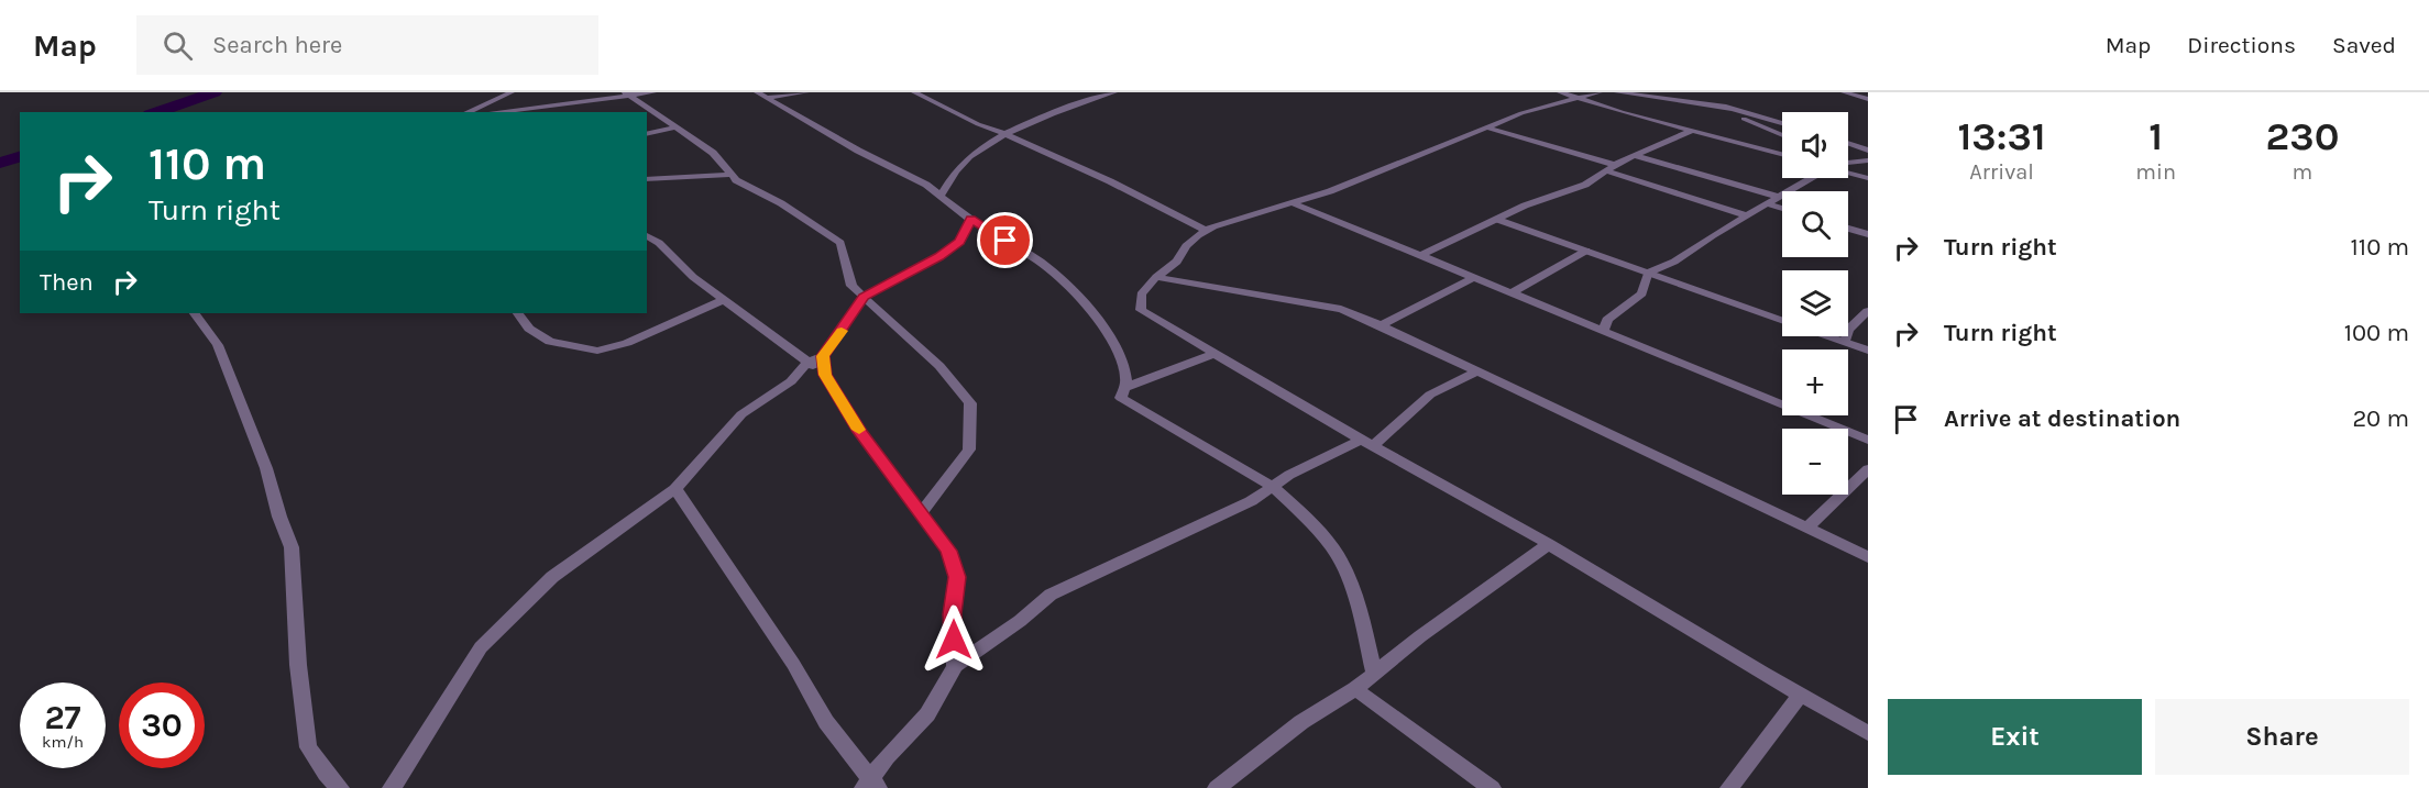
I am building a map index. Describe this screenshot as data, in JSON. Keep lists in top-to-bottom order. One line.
{"page":{"header":"Map","search":"Search here","nav":["Map","Directions","Saved"],"eta":["13:31","Arrival","1","min","230","m"],"map_buttons":["+","−"],"turn":["110 m","Turn right"],"list":[{"name":"Turn right","value":"110 m"},{"name":"Turn right","value":"100 m"},{"name":"Arrive at destination","value":"20 m"}],"then":"Then","speed":"27 km/h","limit":"30","buttons":["Exit","Share"]}}
